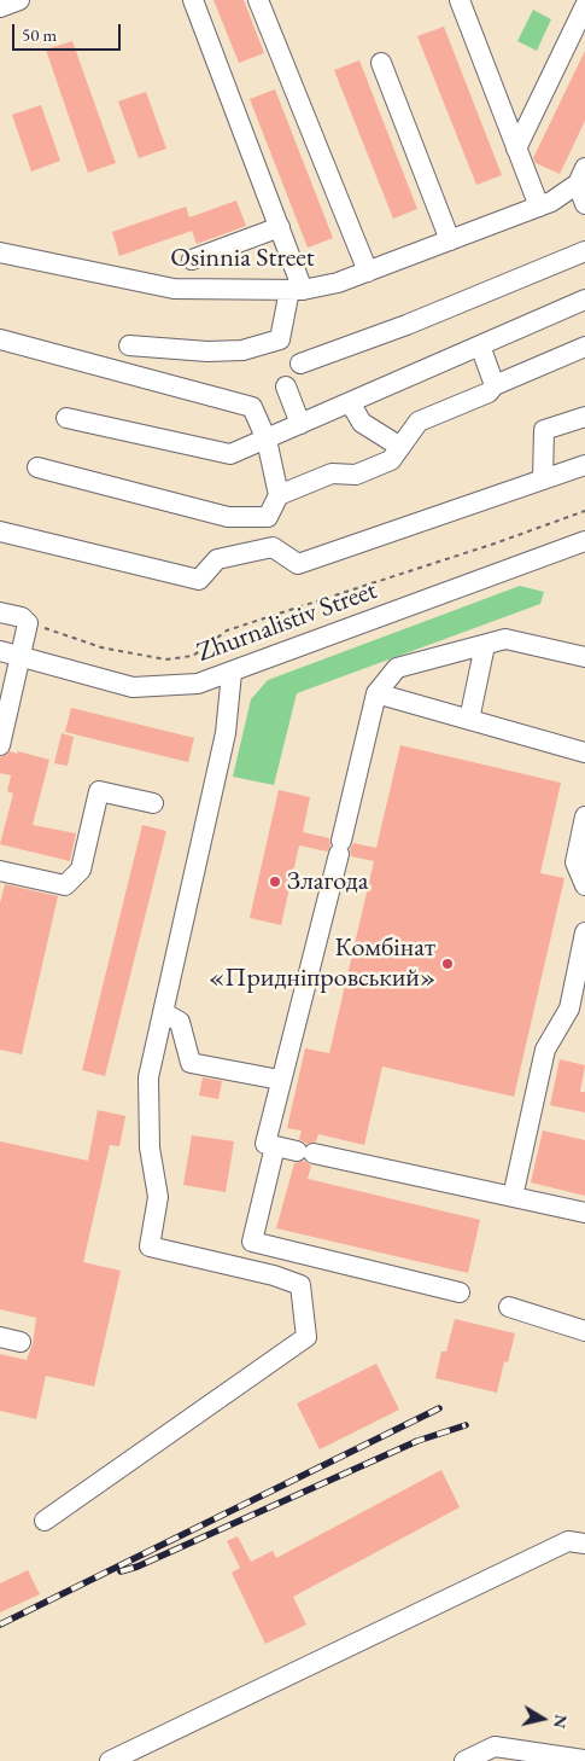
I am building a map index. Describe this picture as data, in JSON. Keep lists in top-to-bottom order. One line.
{"streets":{"street":["Osinnia Street","Zhurnalistiv Street"]},"places":["Злагода","Комбінат «Придніпровський»"],"scale_bar":"50 m","north":"right"}
